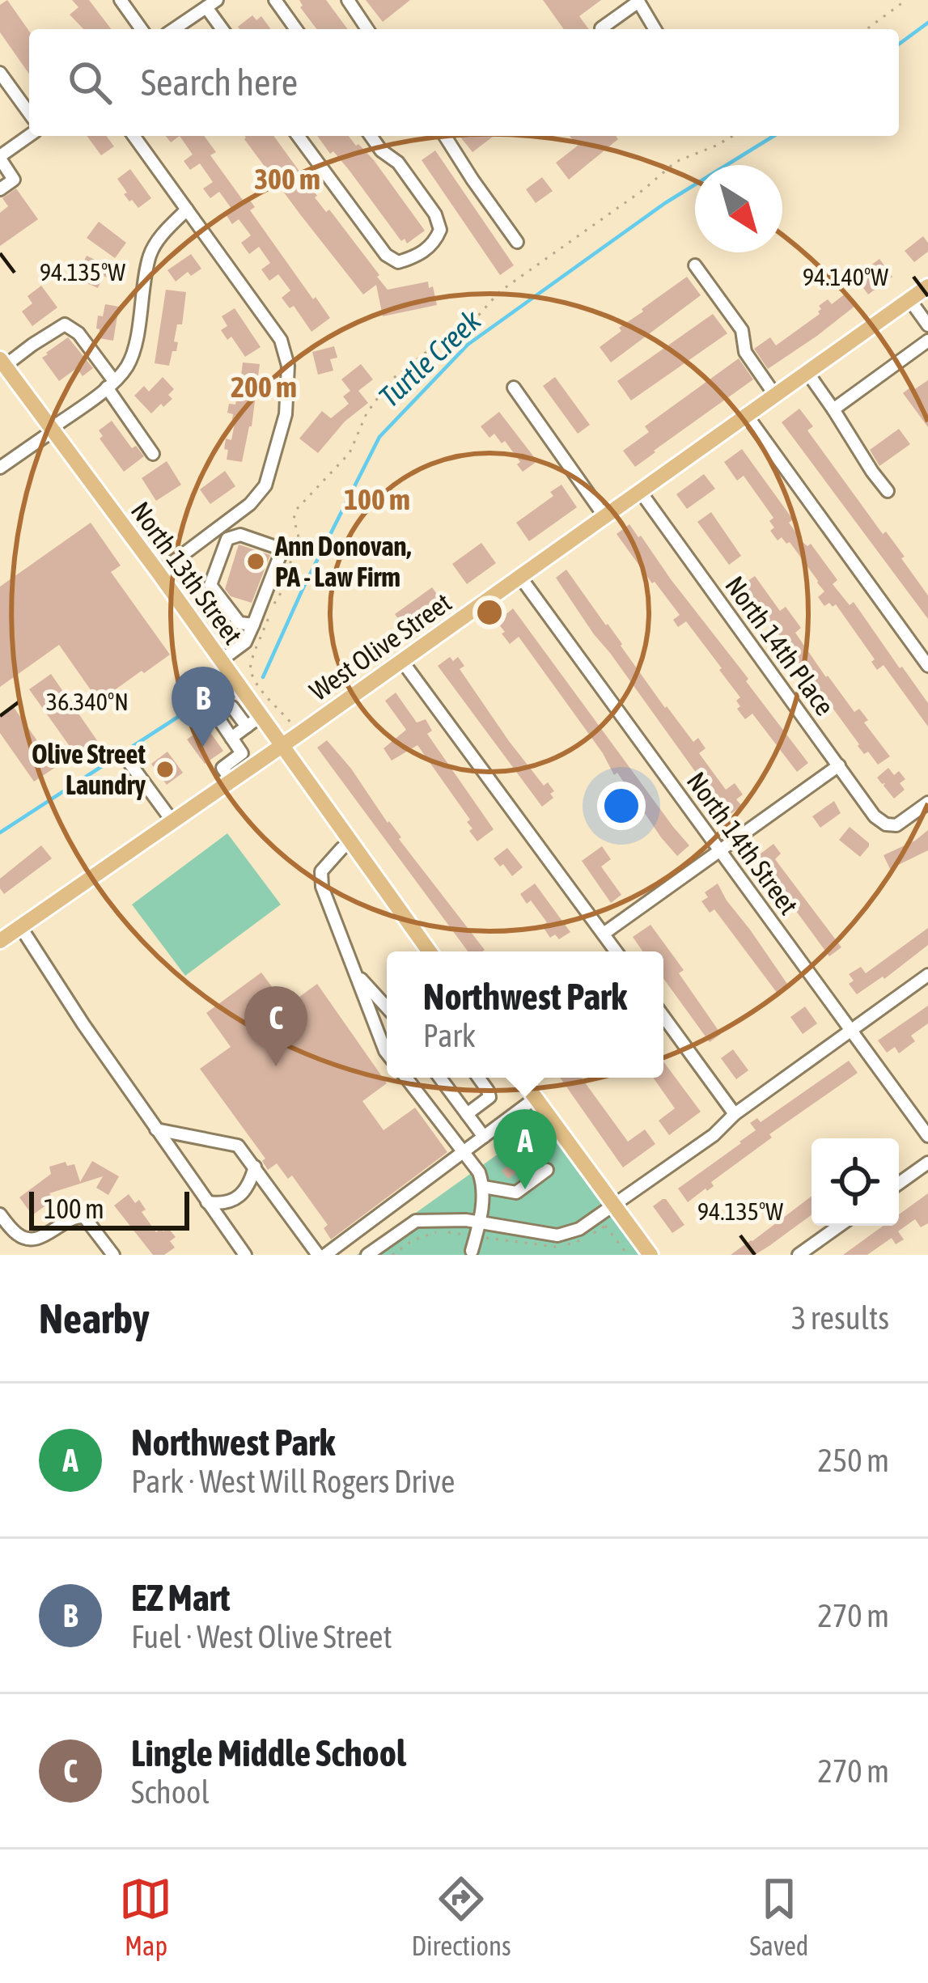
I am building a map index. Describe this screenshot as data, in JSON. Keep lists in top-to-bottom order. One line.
{"streets":{"main road":["North 13th Street","West Olive Street"],"street":["North 14th Place","North 14th Street"]},"crossings":[["North 13th Street","West Olive Street"],["North 14th Place","West Olive Street"],["West Olive Street","North 14th Street"]],"water":["Turtle Creek"],"places":["Ann Donovan, PA - Law Firm","Olive Street Laundry"],"scale_bar":"100 m","north":"bottom right","page":{"search":"Search here","pins":["B","C","A"],"popup":["Northwest Park","Park"],"scale":"100 m","heading":["Nearby","3 results"],"list":[{"mark":"A","name":"Northwest Park","note":"Park · West Will Rogers Drive","value":"250 m"},{"mark":"B","name":"EZ Mart","note":"Fuel · West Olive Street","value":"270 m"},{"mark":"C","name":"Lingle Middle School","note":"School","value":"270 m"}],"nav":["Map","Directions","Saved"]},"coordinates":["94.135°W","94.140°W","36.340°N"],"rings":["300 m","200 m","100 m"]}
